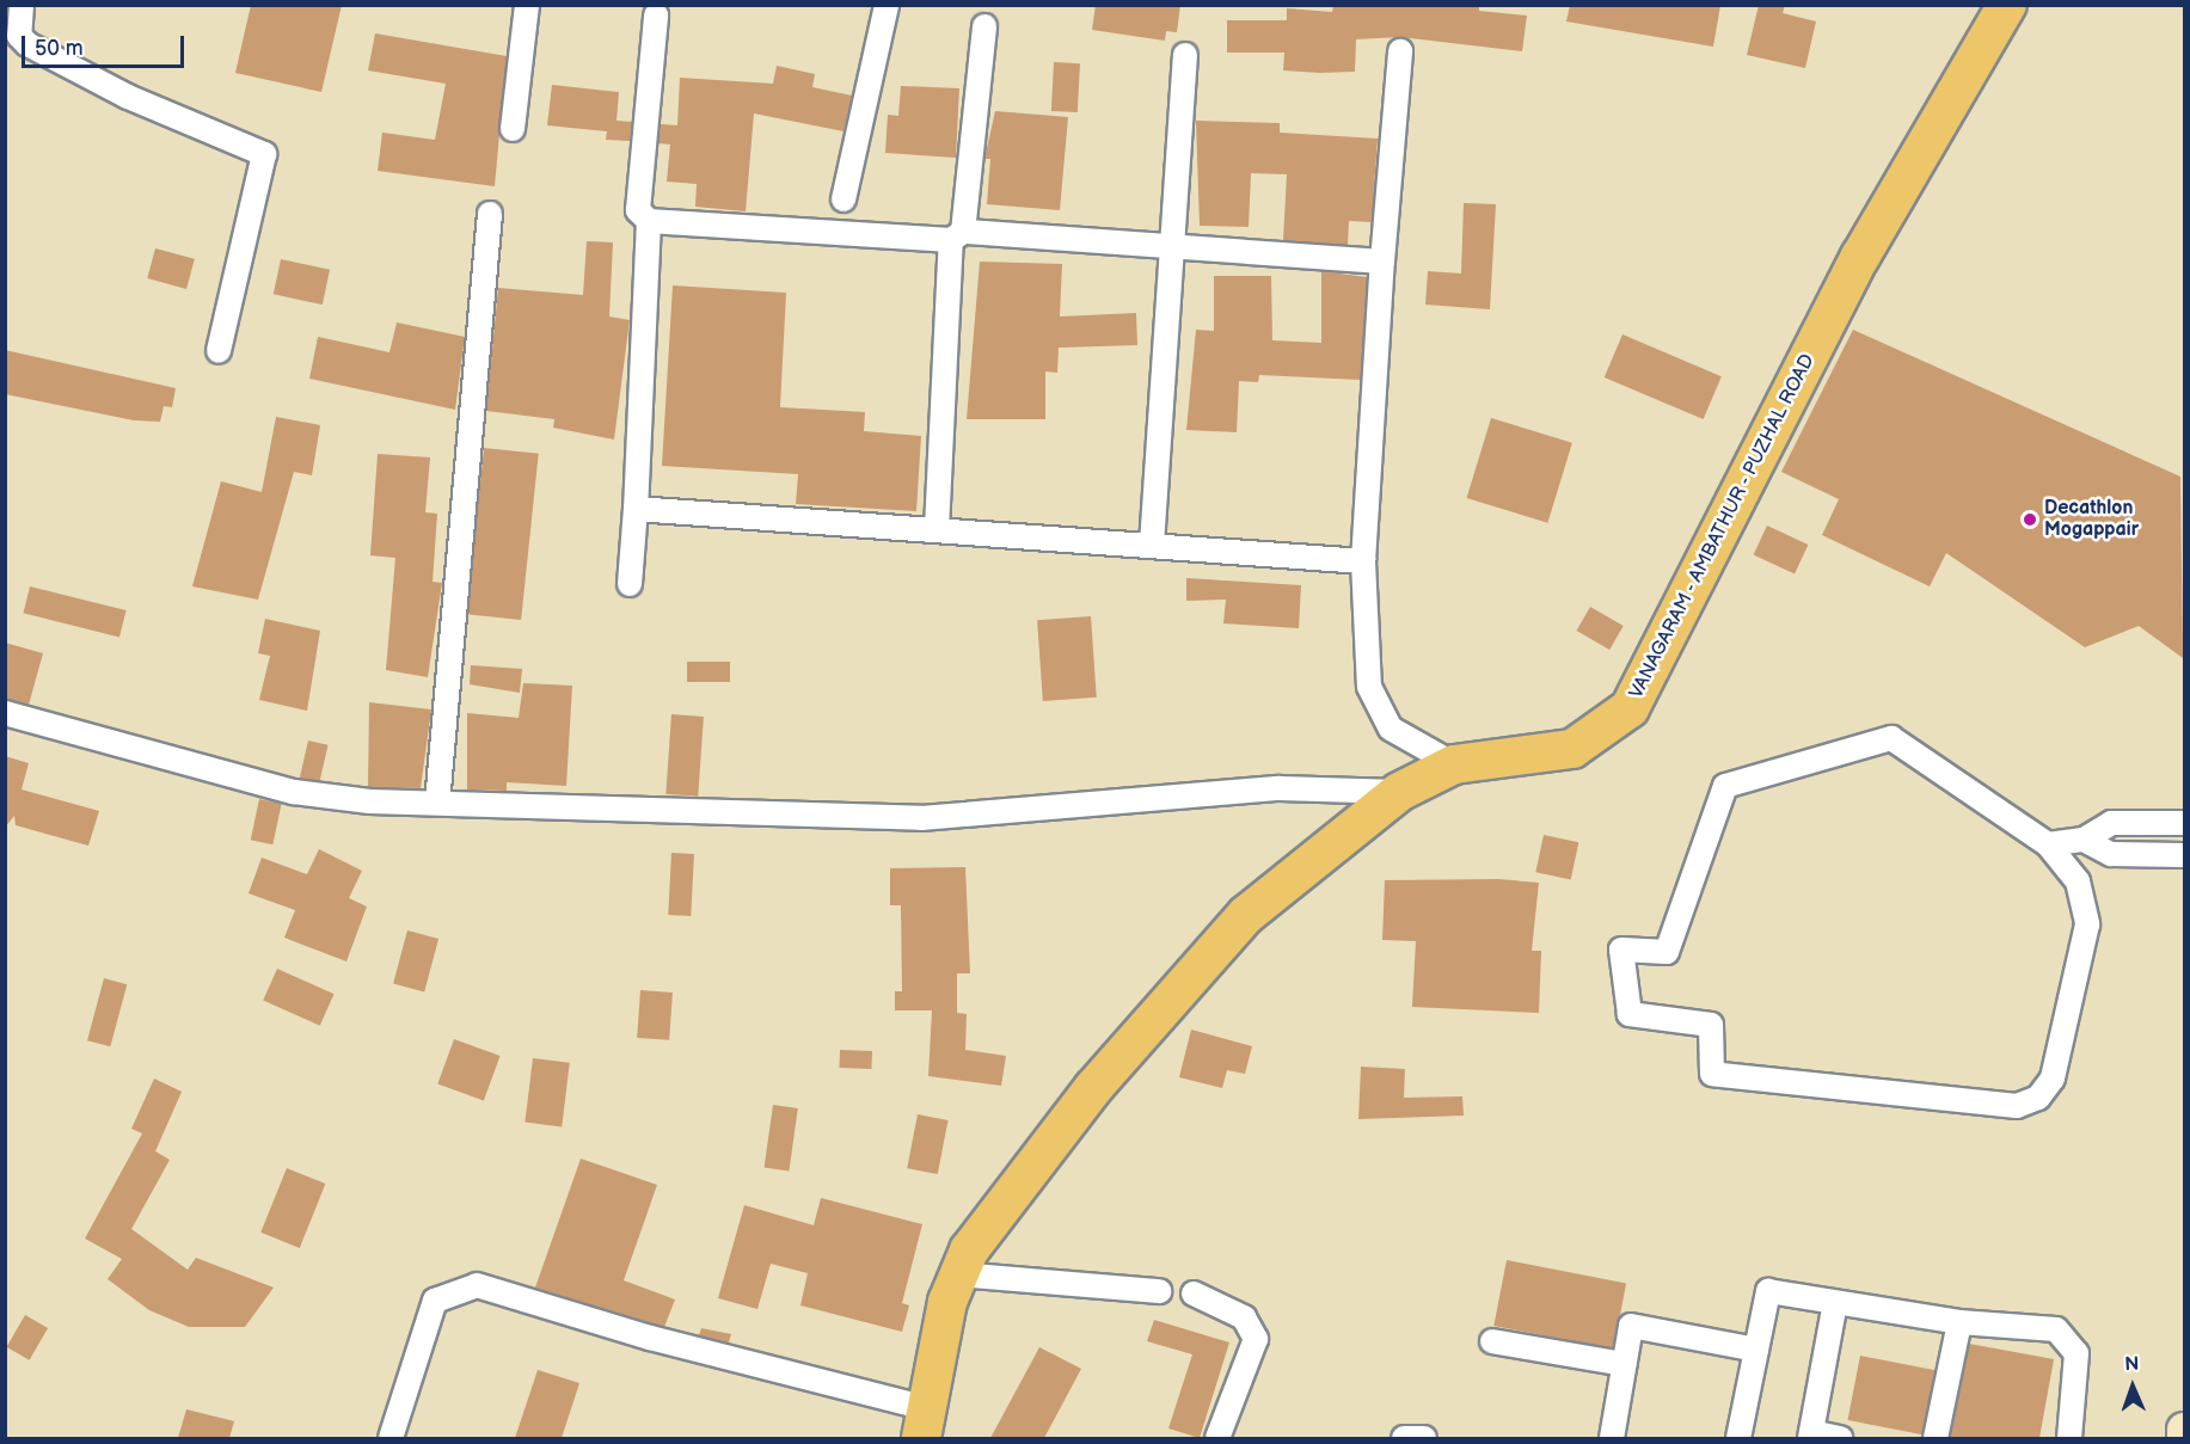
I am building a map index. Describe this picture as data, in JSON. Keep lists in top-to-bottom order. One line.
{"streets":{"main road":["VANAGARAM - AMBATHUR - PUZHAL ROAD"]},"places":["Decathlon Mogappair"],"scale_bar":"50 m","north":"top"}
